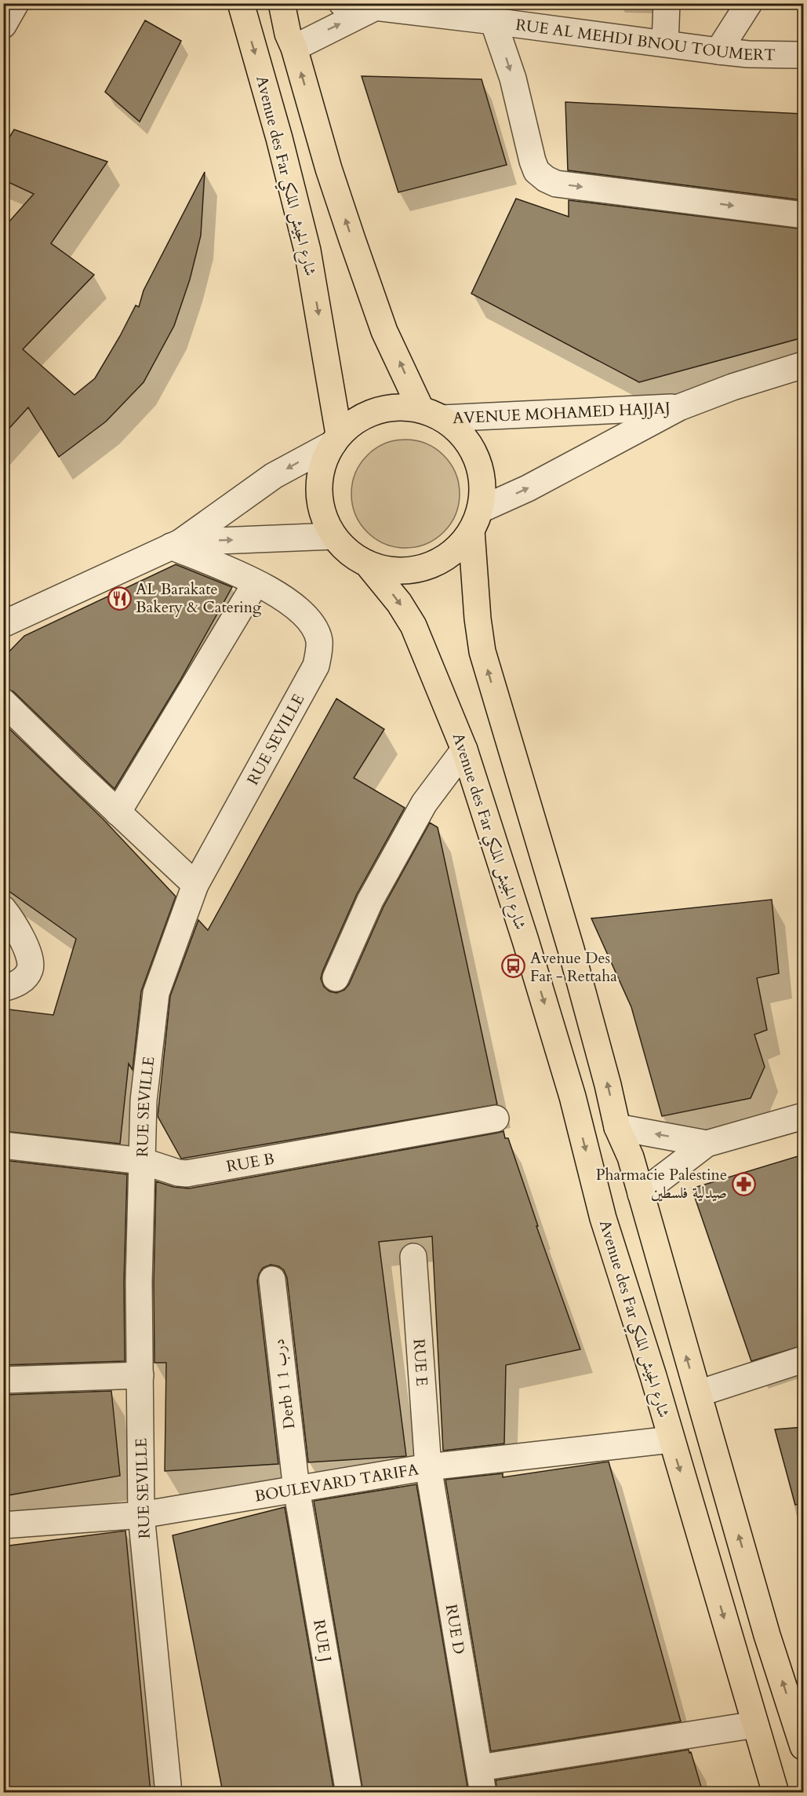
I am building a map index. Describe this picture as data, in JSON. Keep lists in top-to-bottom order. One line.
{"streets":{"main road":["Avenue des Far شارع الجيش الملكي"],"street":["RUE AL MEHDI BNOU TOUMERT","AVENUE MOHAMED HAJJAJ","RUE SEVILLE","RUE B","RUE E","Derb 1 درب 1","BOULEVARD TARIFA","RUE D","RUE J"]},"crossings":[["Avenue des Far شارع الجيش الملكي","AVENUE MOHAMED HAJJAJ"],["Avenue des Far شارع الجيش الملكي","BOULEVARD TARIFA"],["RUE SEVILLE","RUE B"],["RUE SEVILLE","BOULEVARD TARIFA"],["RUE E","BOULEVARD TARIFA"],["RUE E","RUE D"],["Derb 1 درب 1","BOULEVARD TARIFA"],["Derb 1 درب 1","RUE J"],["BOULEVARD TARIFA","RUE D"],["BOULEVARD TARIFA","RUE J"]],"one_way":["AVENUE MOHAMED HAJJAJ"],"places":{"restaurant":["AL Barakate Bakery & Catering"],"bus stop":["Avenue Des Far - Rettaha"],"pharmacy":["Pharmacie Palestine صيدلية فلسطين"]}}
